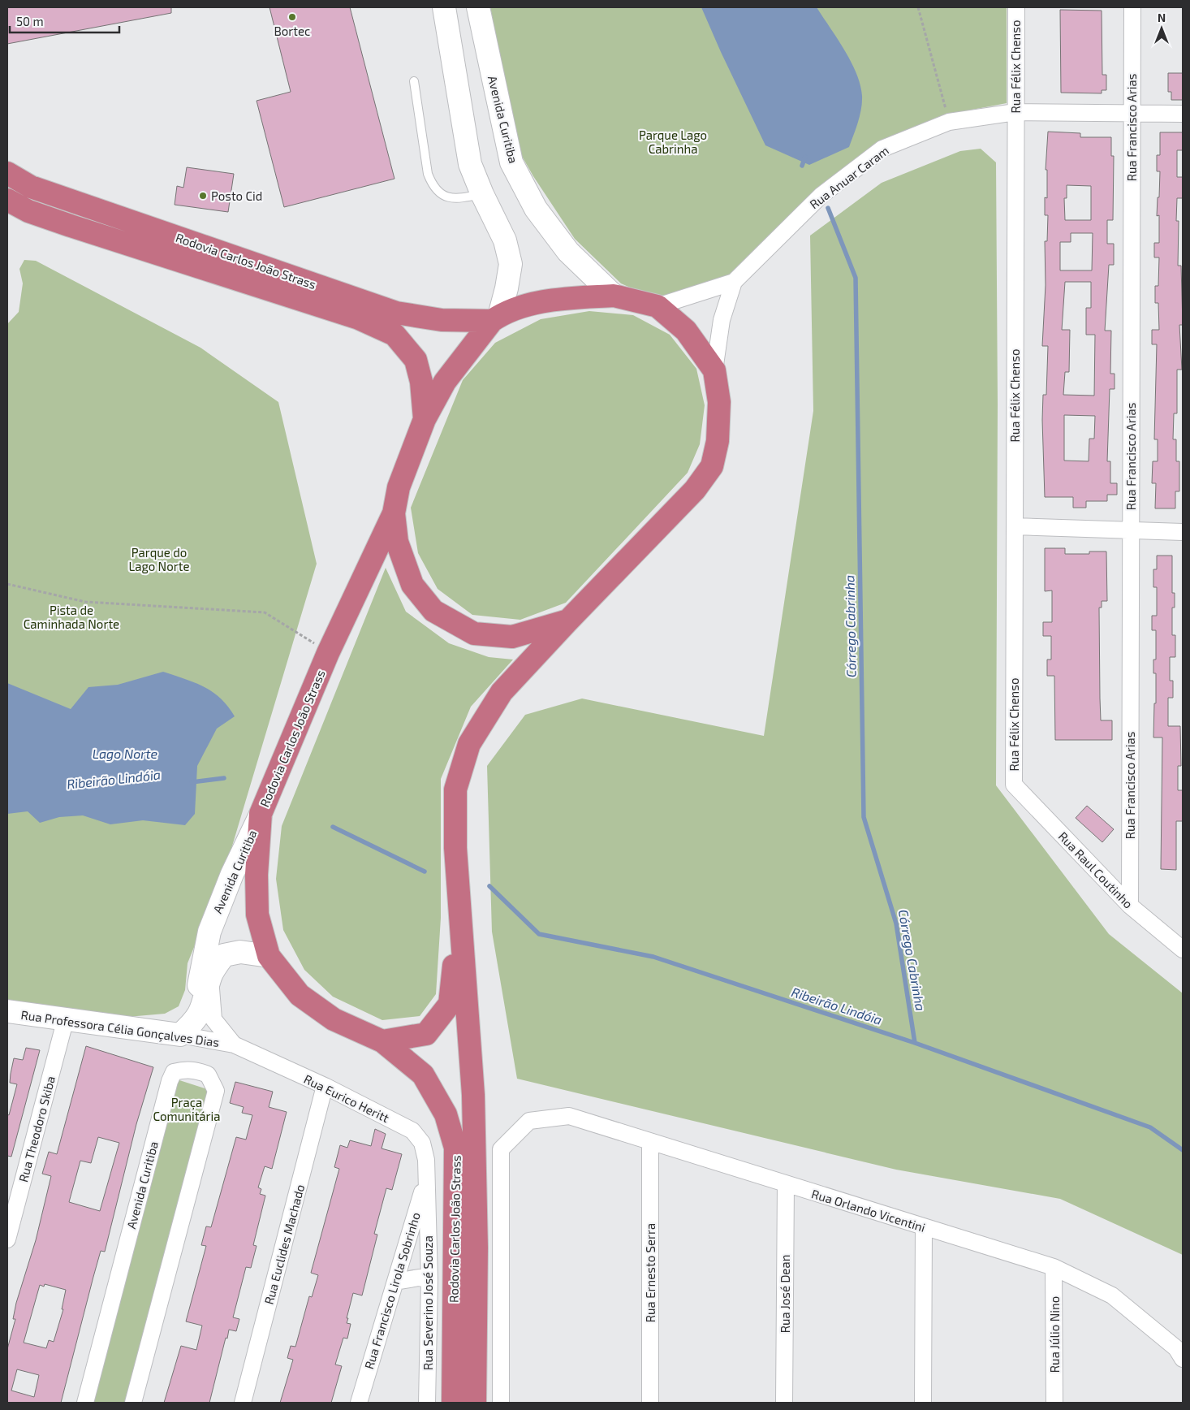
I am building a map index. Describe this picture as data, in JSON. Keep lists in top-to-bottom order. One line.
{"streets":{"highway":["Rodovia Carlos João Strass"],"street":["Rua Félix Chenso","Avenida Curitiba","Rua Francisco Arias","Rua Anuar Caram","Rua Raul Coutinho","Rua Professora Célia Gonçalves Dias","Rua Eurico Heritt","Rua Theodoro Skiba","Rua Orlando Vicentini","Rua Euclides Machado","Rua Ernesto Serra","Rua Francisco Lirola Sobrinho","Rua José Dean","Rua Severino José Souza","Rua Júlio Nino"]},"crossings":[["Rua Félix Chenso","Rua Anuar Caram"],["Rua Félix Chenso","Rua Raul Coutinho"],["Avenida Curitiba","Rodovia Carlos João Strass"],["Avenida Curitiba","Rua Professora Célia Gonçalves Dias"],["Rua Francisco Arias","Rua Anuar Caram"],["Rua Francisco Arias","Rua Raul Coutinho"],["Rua Professora Célia Gonçalves Dias","Rua Eurico Heritt"],["Rua Professora Célia Gonçalves Dias","Rua Theodoro Skiba"],["Rua Eurico Heritt","Rua Euclides Machado"],["Rua Eurico Heritt","Rua Francisco Lirola Sobrinho"],["Rua Eurico Heritt","Rua Severino José Souza"],["Rua Orlando Vicentini","Rua Ernesto Serra"],["Rua Orlando Vicentini","Rua José Dean"],["Rua Orlando Vicentini","Rua Júlio Nino"],["Rua Francisco Lirola Sobrinho","Rua Severino José Souza"]],"water":["Córrego Cabrinha","Lago Norte","Ribeirão Lindóia"],"parks":["Parque Lago Cabrinha","Parque do Lago Norte","Pista de Caminhada Norte","Praça Comunitária"],"places":["Bortec","Posto Cid"],"scale_bar":"50 m","north":"top"}
